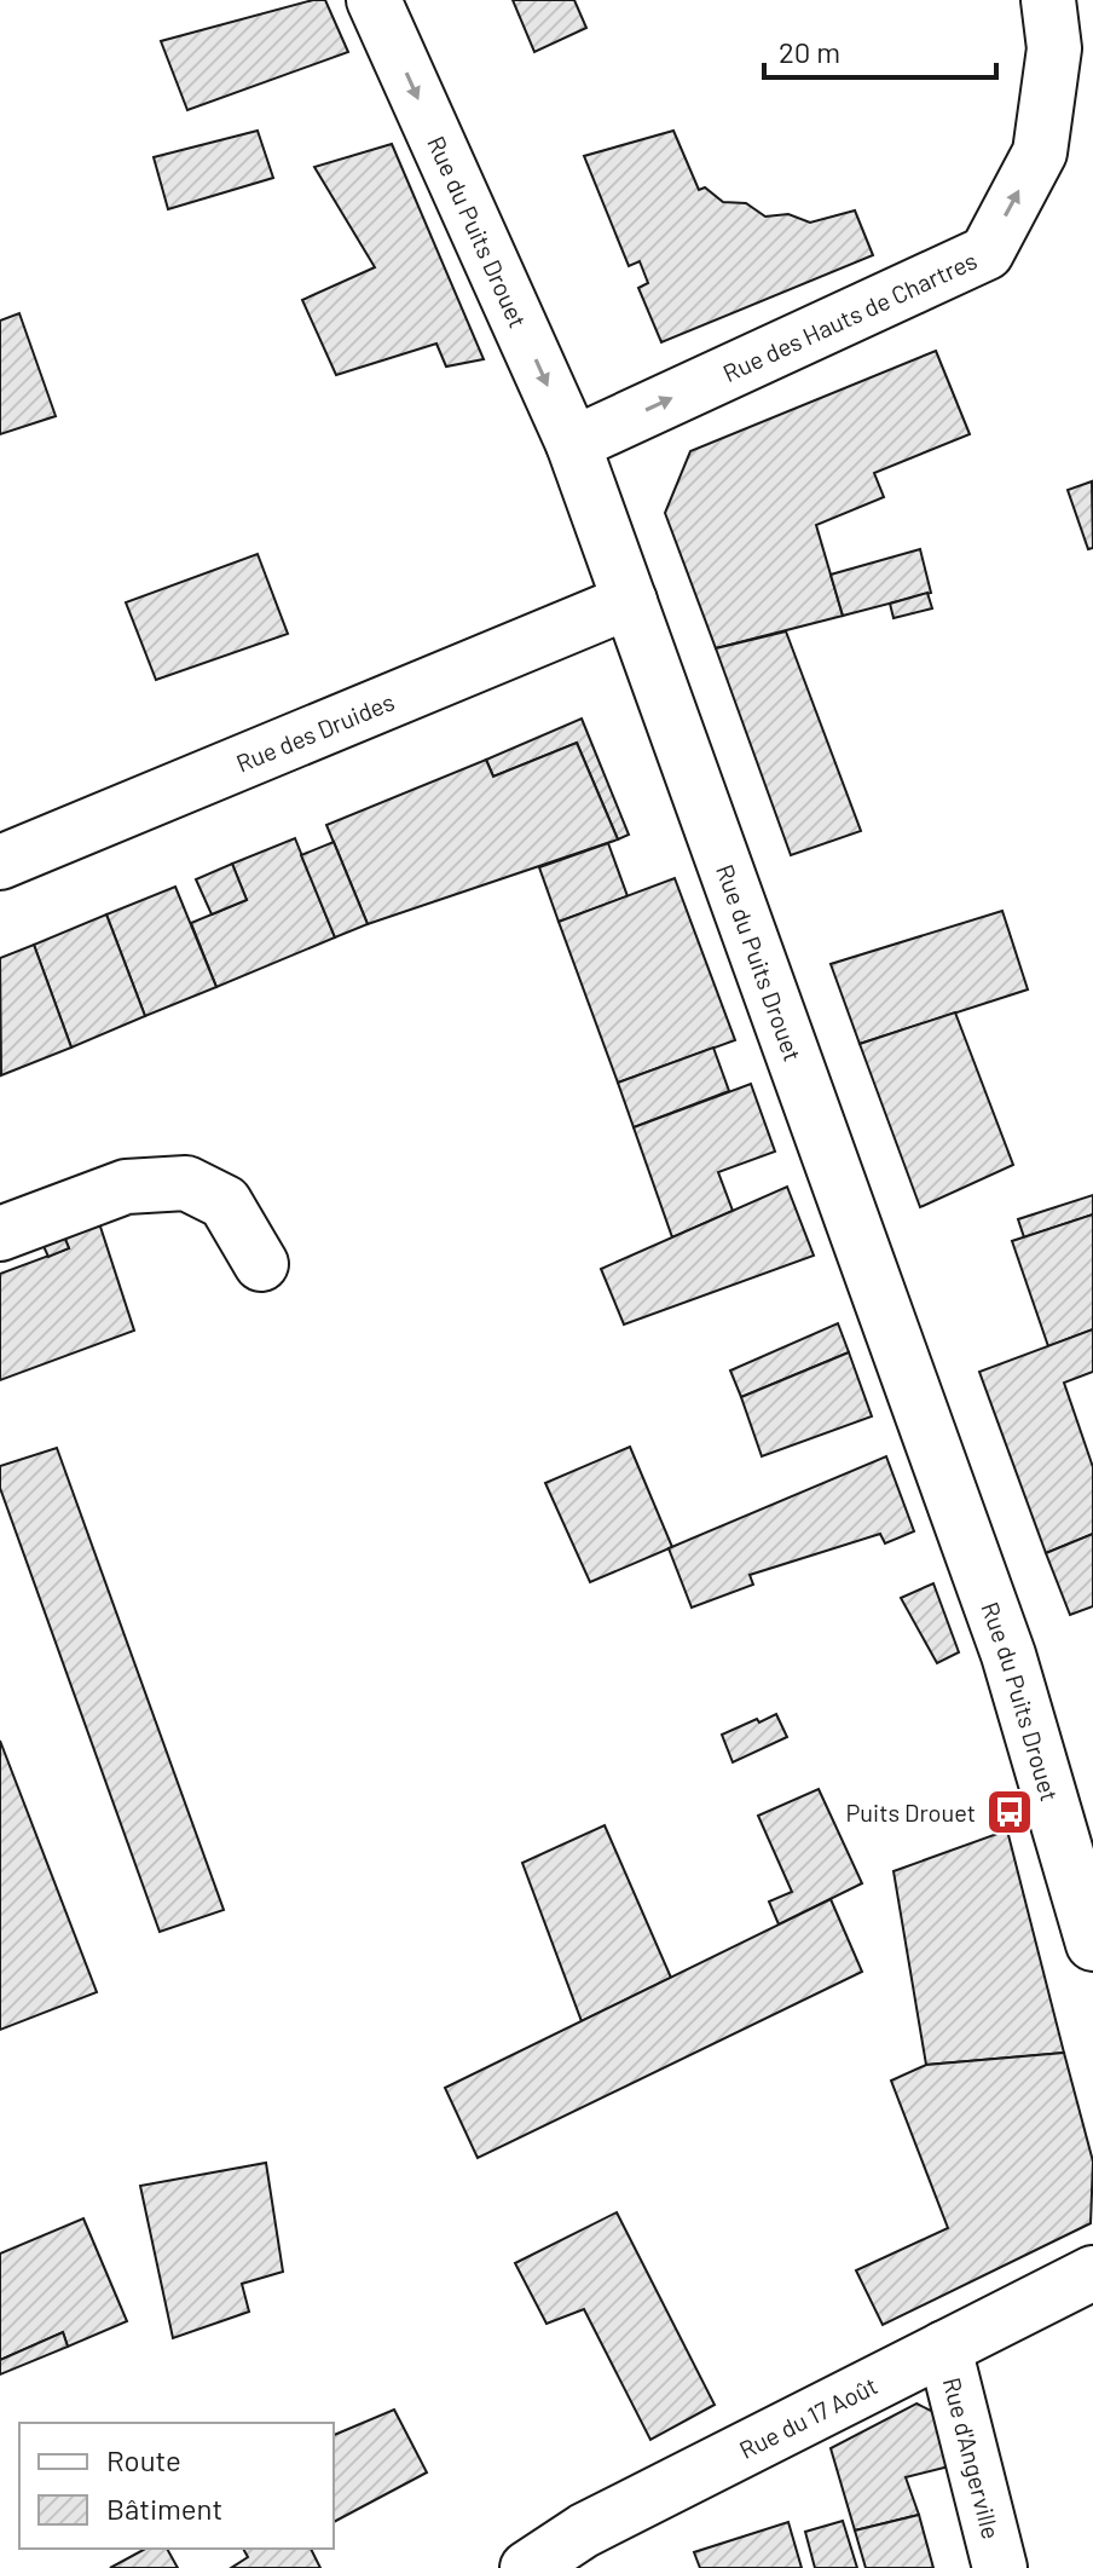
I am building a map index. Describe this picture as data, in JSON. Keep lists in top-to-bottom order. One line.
{"streets":{"street":["Rue du Puits Drouet","Rue des Hauts de Chartres","Rue des Druides","Rue du 17 Août","Rue d'Angerville"]},"crossings":[["Rue du Puits Drouet","Rue des Hauts de Chartres"],["Rue du Puits Drouet","Rue des Druides"],["Rue du 17 Août","Rue d'Angerville"]],"one_way":["Rue des Hauts de Chartres"],"places":{"bus stop":["Puits Drouet"]},"legend":["Route","Bâtiment"],"scale_bar":"20 m"}
